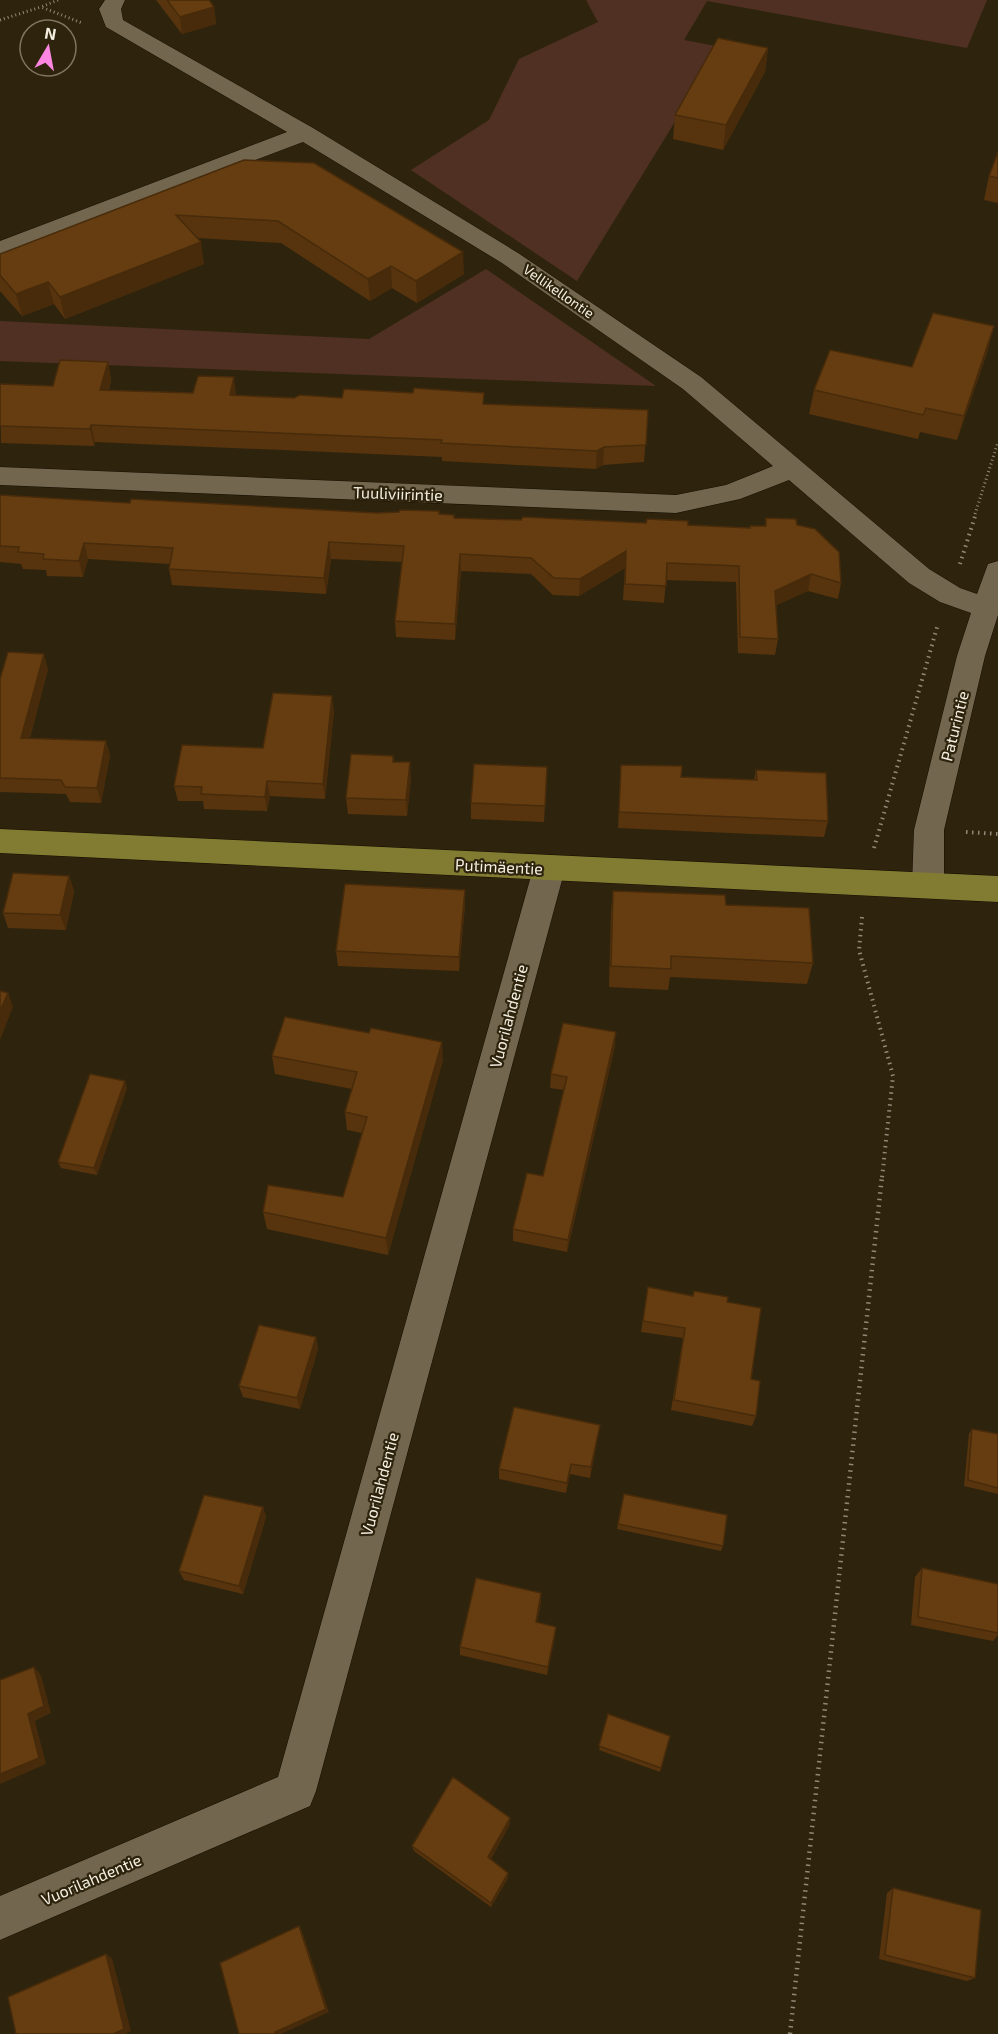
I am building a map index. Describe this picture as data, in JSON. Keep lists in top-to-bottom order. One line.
{"streets":{"main road":["Putimäentie"],"street":["Vellikellontie","Tuuliviirintie","Paturintie","Vuorilahdentie"]},"crossings":[["Vellikellontie","Tuuliviirintie"],["Vellikellontie","Paturintie"],["Paturintie","Putimäentie"],["Putimäentie","Vuorilahdentie"]],"north":"top"}
